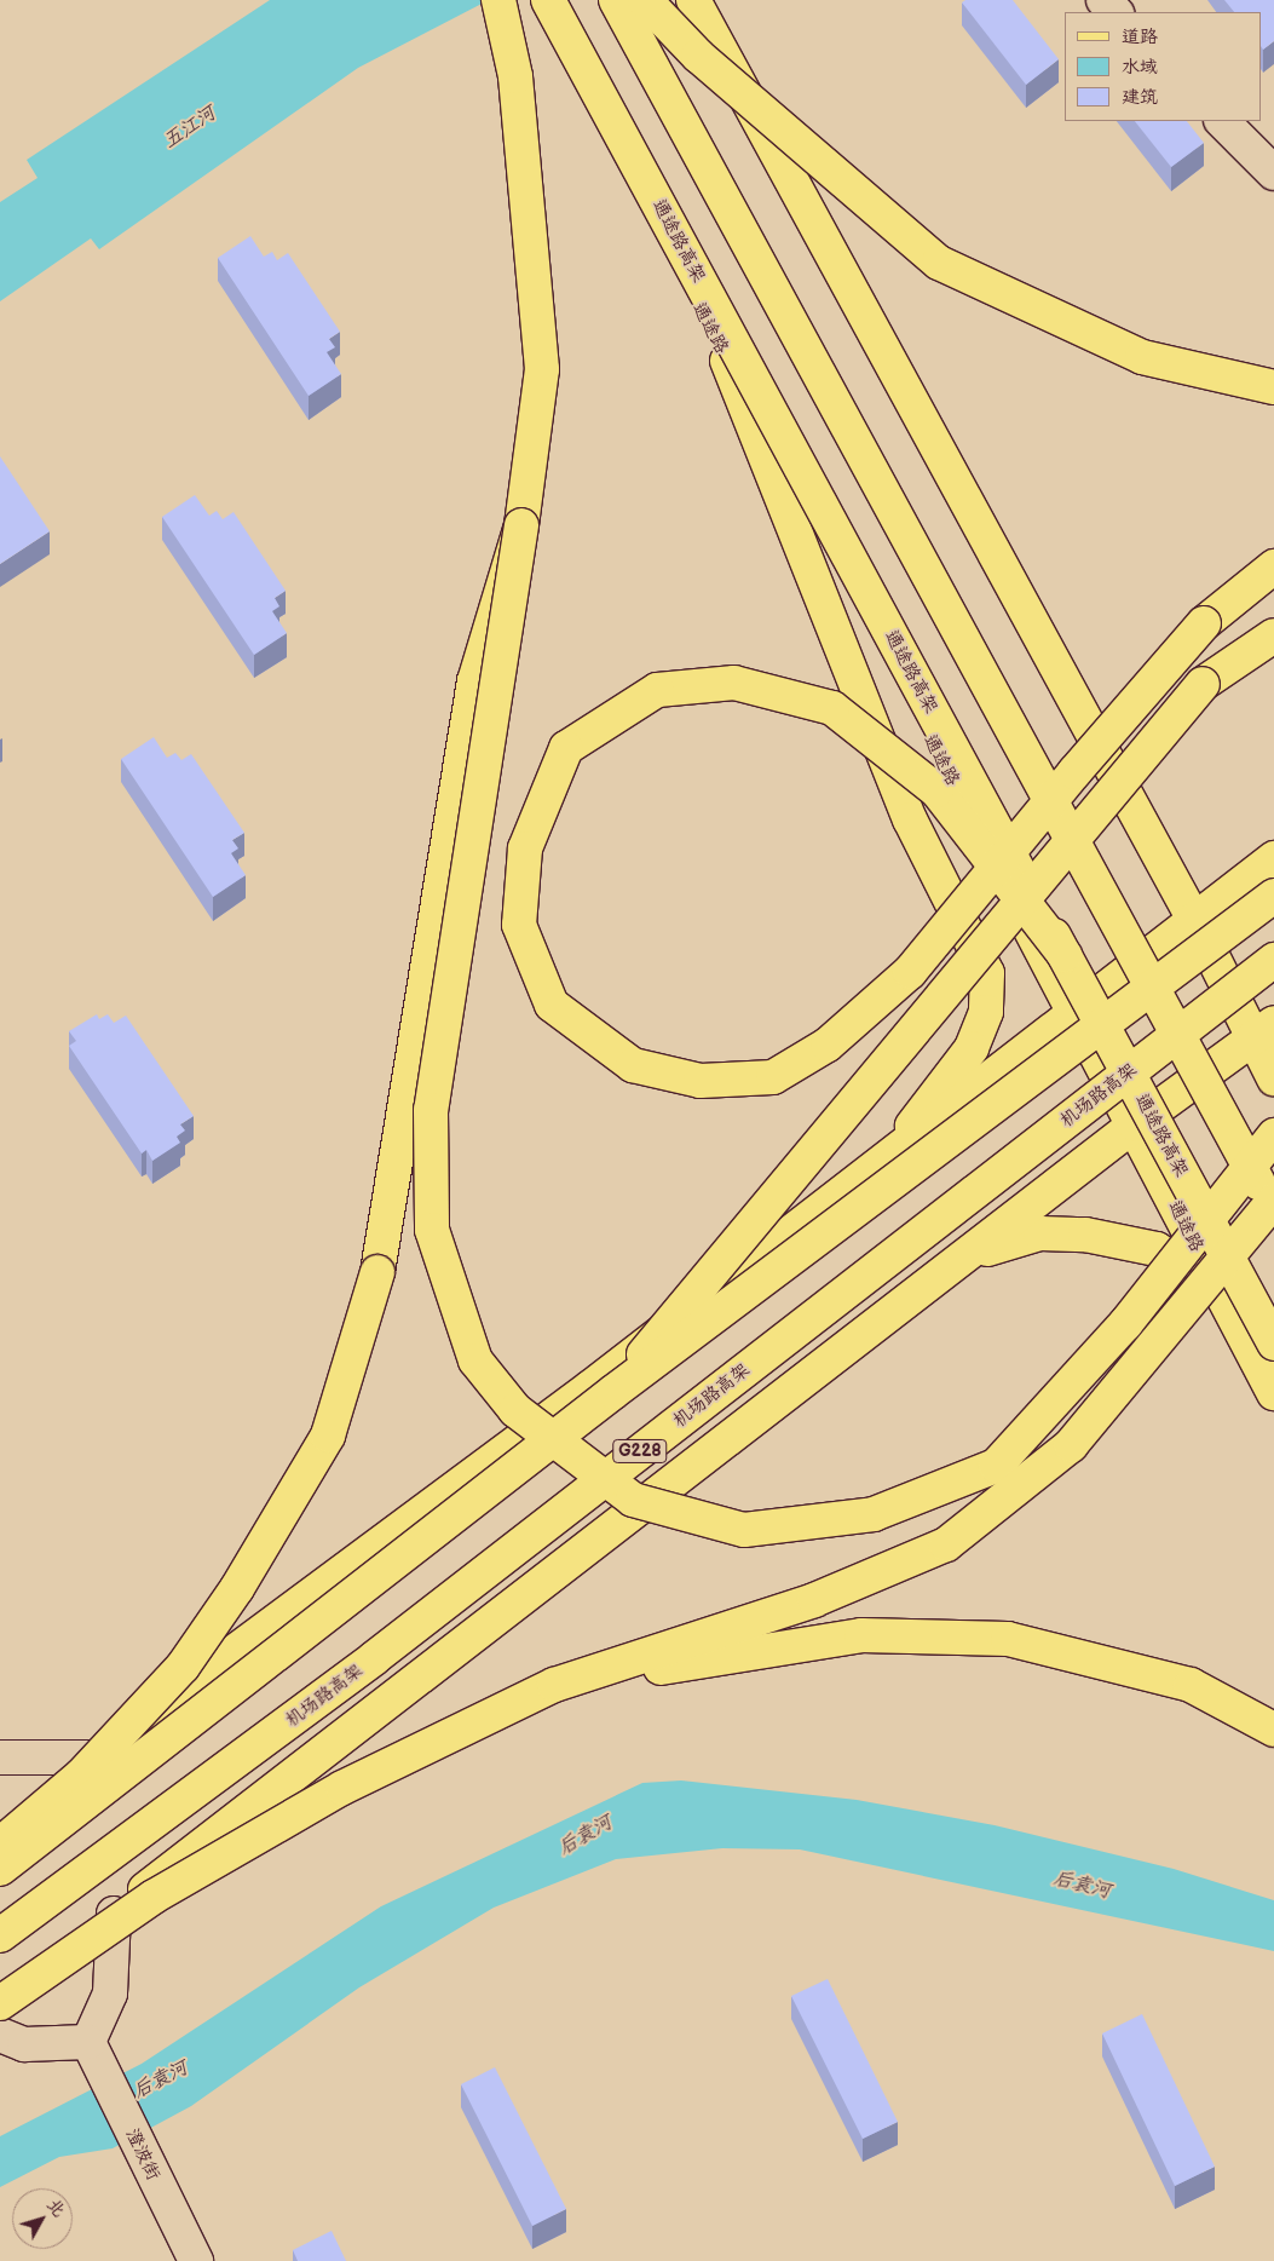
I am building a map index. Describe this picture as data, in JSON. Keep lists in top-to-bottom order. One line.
{"streets":{"main road":["通途路高架","通途路","机场路高架","G228"],"street":["澄波街"]},"water":["五江河","后袁河"],"legend":["道路","水域","建筑"],"north":"top right"}
